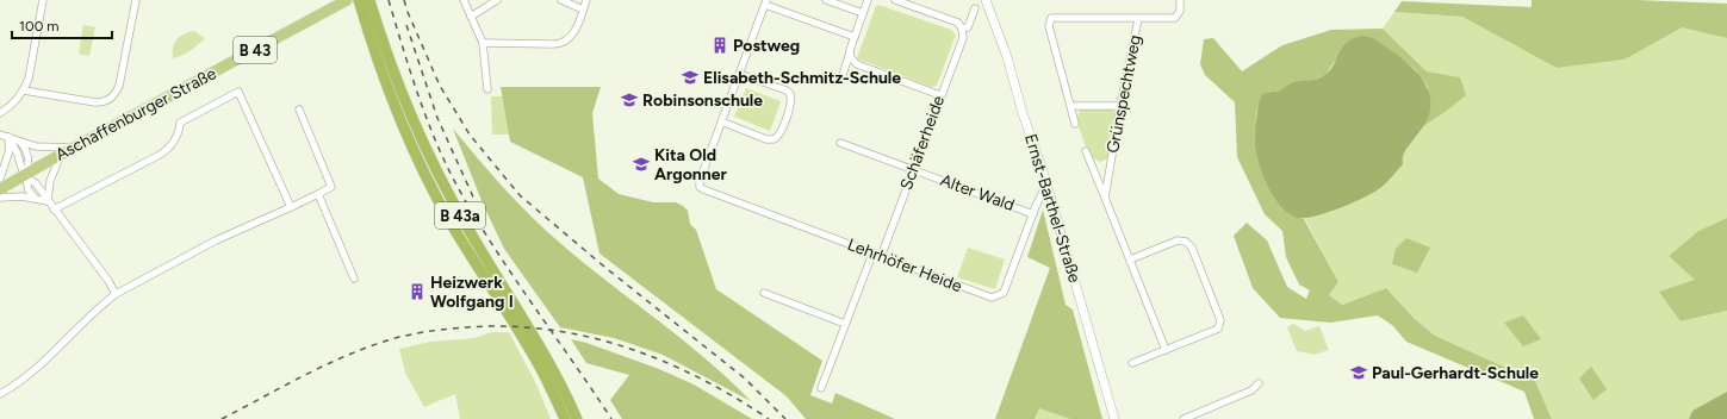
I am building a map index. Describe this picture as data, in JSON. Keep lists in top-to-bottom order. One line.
{"streets":{"highway":["B 43a"],"main road":["B 43","Aschaffenburger Straße"],"street":["Grünspechtweg","Schäferheide","Alter Wald","Ernst-Barthel-Straße","Lehrhöfer Heide"]},"crossings":[["Schäferheide","Alter Wald"],["Schäferheide","Lehrhöfer Heide"],["Alter Wald","Lehrhöfer Heide"],["Ernst-Barthel-Straße","Lehrhöfer Heide"]],"places":{"building":["Postweg","Heizwerk Wolfgang I"],"school or university":["Elisabeth-Schmitz-Schule","Robinsonschule","Kita Old Argonner","Paul-Gerhardt-Schule"]},"scale_bar":"100 m"}
